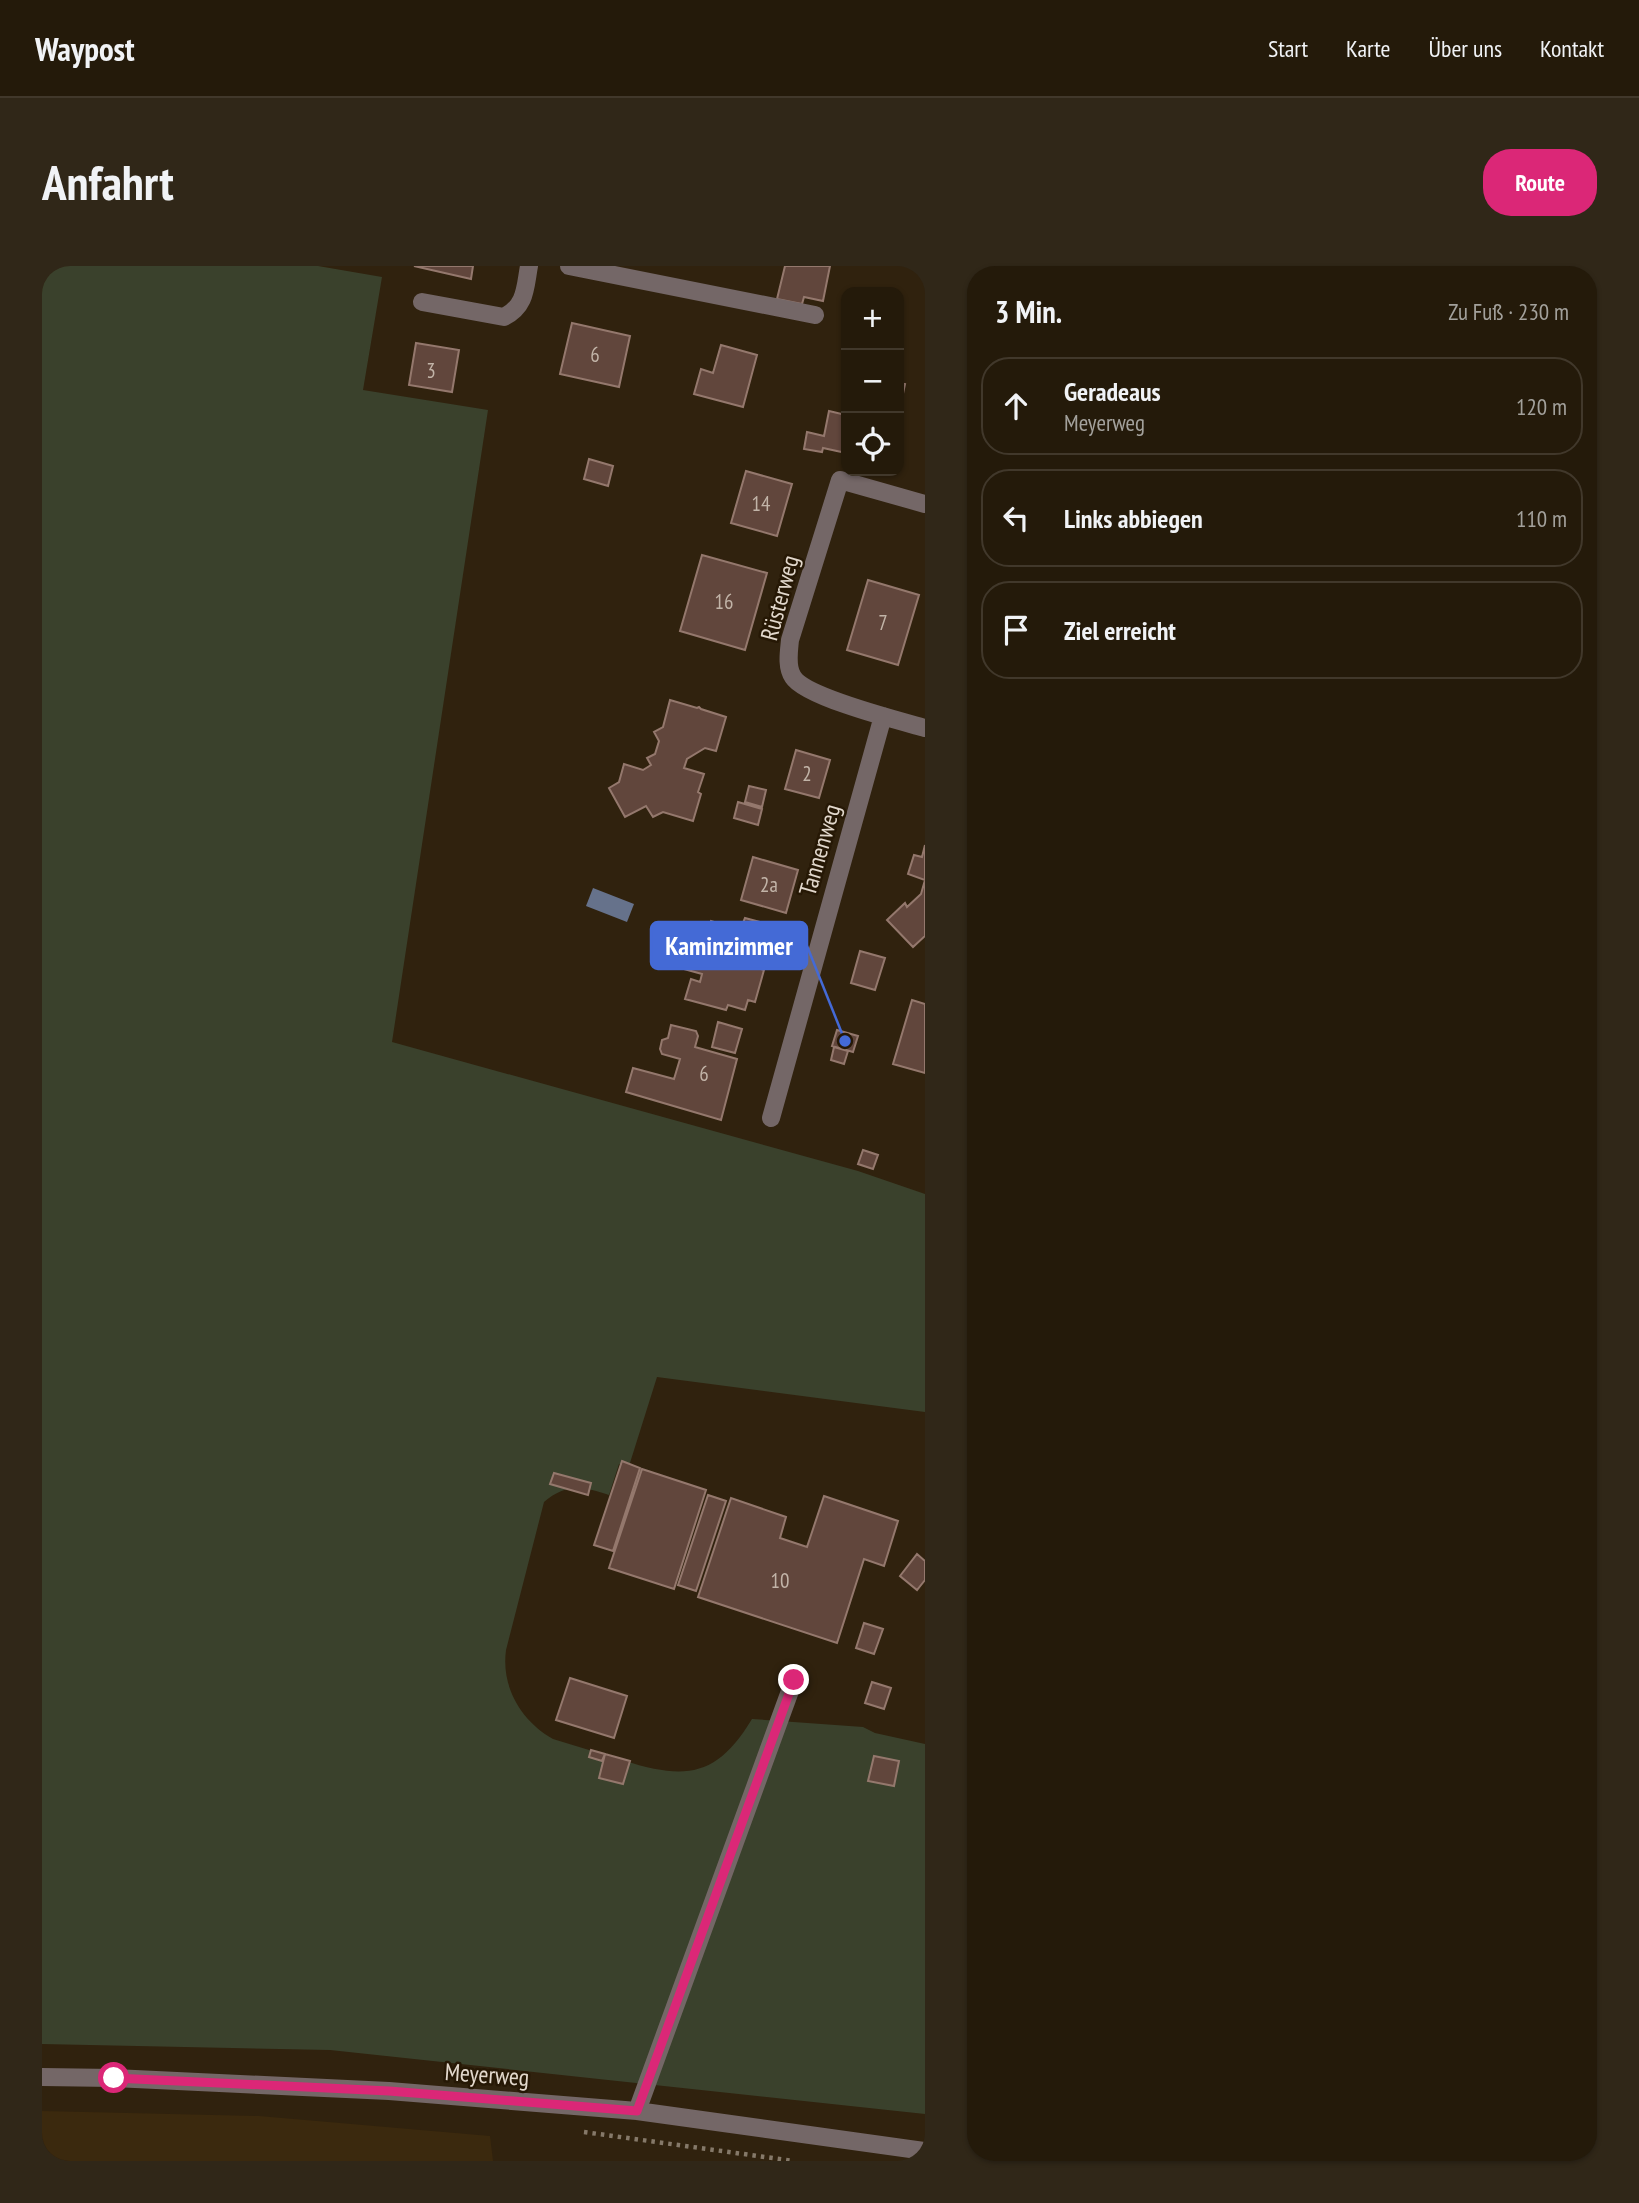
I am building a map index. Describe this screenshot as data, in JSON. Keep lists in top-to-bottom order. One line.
{"streets":{"street":["Rüsterweg","Tannenweg","Meyerweg"]},"crossings":[["Rüsterweg","Tannenweg"]],"places":["Kaminzimmer"],"house_numbers":["6","3","14","16","7","2","2a","6","10"],"page":{"header":"Waypost","nav":["Start","Karte","Über uns","Kontakt"],"buttons":"Route","title":"Anfahrt","heading":["3 Min.","Zu Fuß · 230 m"],"map_buttons":["+","−"],"list":[["Geradeaus","Meyerweg","120 m"],["Links abbiegen","110 m"],"Ziel erreicht"]}}
